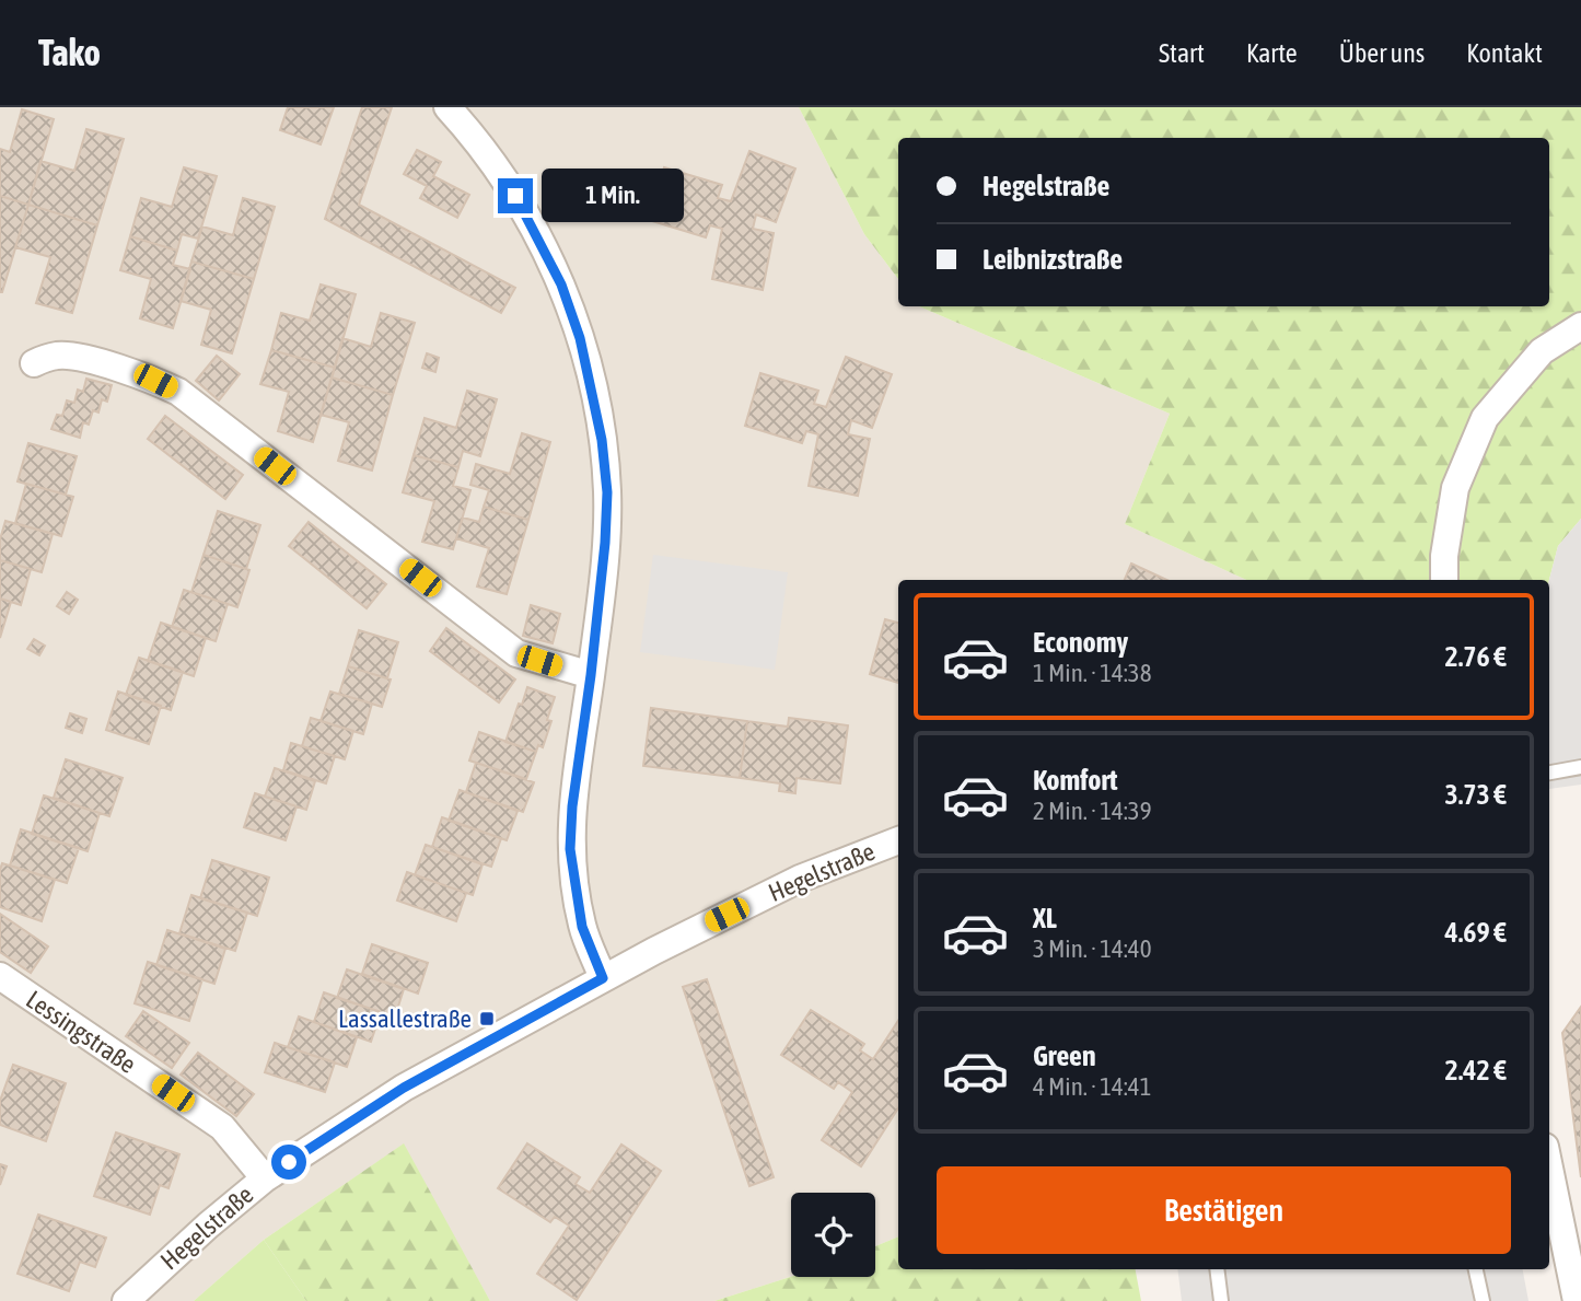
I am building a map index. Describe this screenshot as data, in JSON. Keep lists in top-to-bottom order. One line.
{"streets":{"street":["Hegelstraße","Lessingstraße"]},"crossings":[["Hegelstraße","Lessingstraße"]],"places":{"transit":["Lassallestraße"]},"page":{"header":"Tako","nav":["Start","Karte","Über uns","Kontakt"],"banner":["Hegelstraße","Leibnizstraße"],"bubble":"1 Min.","list":[{"name":"Economy","note":"1 Min. · 14:38","value":"2.76 €"},{"name":"Komfort","note":"2 Min. · 14:39","value":"3.73 €"},{"name":"XL","note":"3 Min. · 14:40","value":"4.69 €"},{"name":"Green","note":"4 Min. · 14:41","value":"2.42 €"}],"buttons":"Bestätigen"}}
